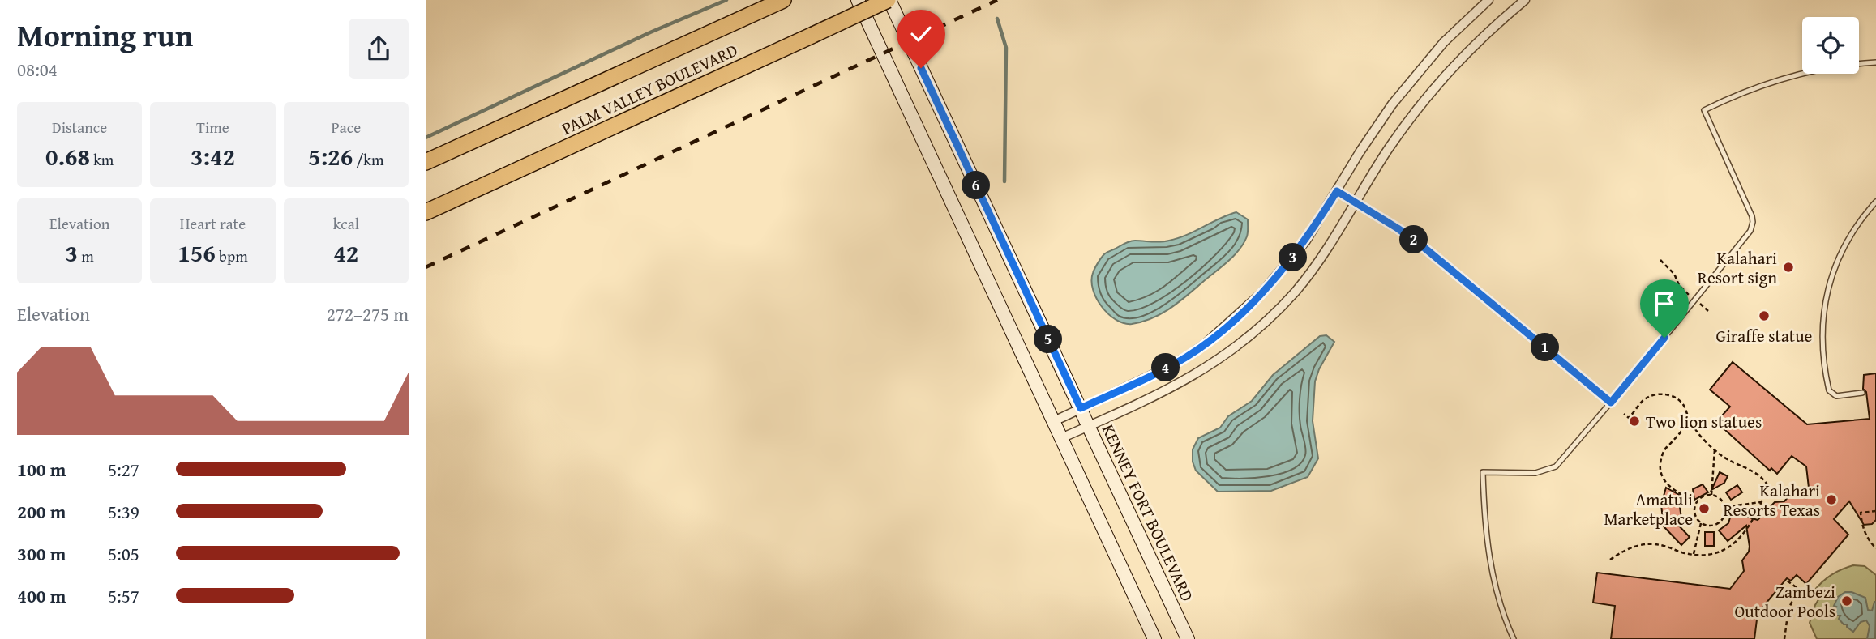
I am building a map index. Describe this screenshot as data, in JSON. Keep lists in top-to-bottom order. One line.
{"streets":{"highway":["PALM VALLEY BOULEVARD"],"main road":["KENNEY FORT BOULEVARD"]},"crossings":[["PALM VALLEY BOULEVARD","KENNEY FORT BOULEVARD"]],"places":["Kalahari Resort sign","Giraffe statue","Two lion statues","Kalahari Resorts Texas","Amatuli Marketplace","Zambezi Outdoor Pools"],"page":{"heading":["Morning run","08:04"],"stats":[["Distance","0.68 km"],["Time","3:42"],["Pace","5:26 /km"],["Elevation","3 m"],["Heart rate","156 bpm"],["kcal","42"]],"pins":["6","2","3","5","1","4"],"chart":["Elevation","272–275 m"],"list":[{"name":"100 m","note":"5:27"},{"name":"200 m","note":"5:39"},{"name":"300 m","note":"5:05"},{"name":"400 m","note":"5:57"}]}}
